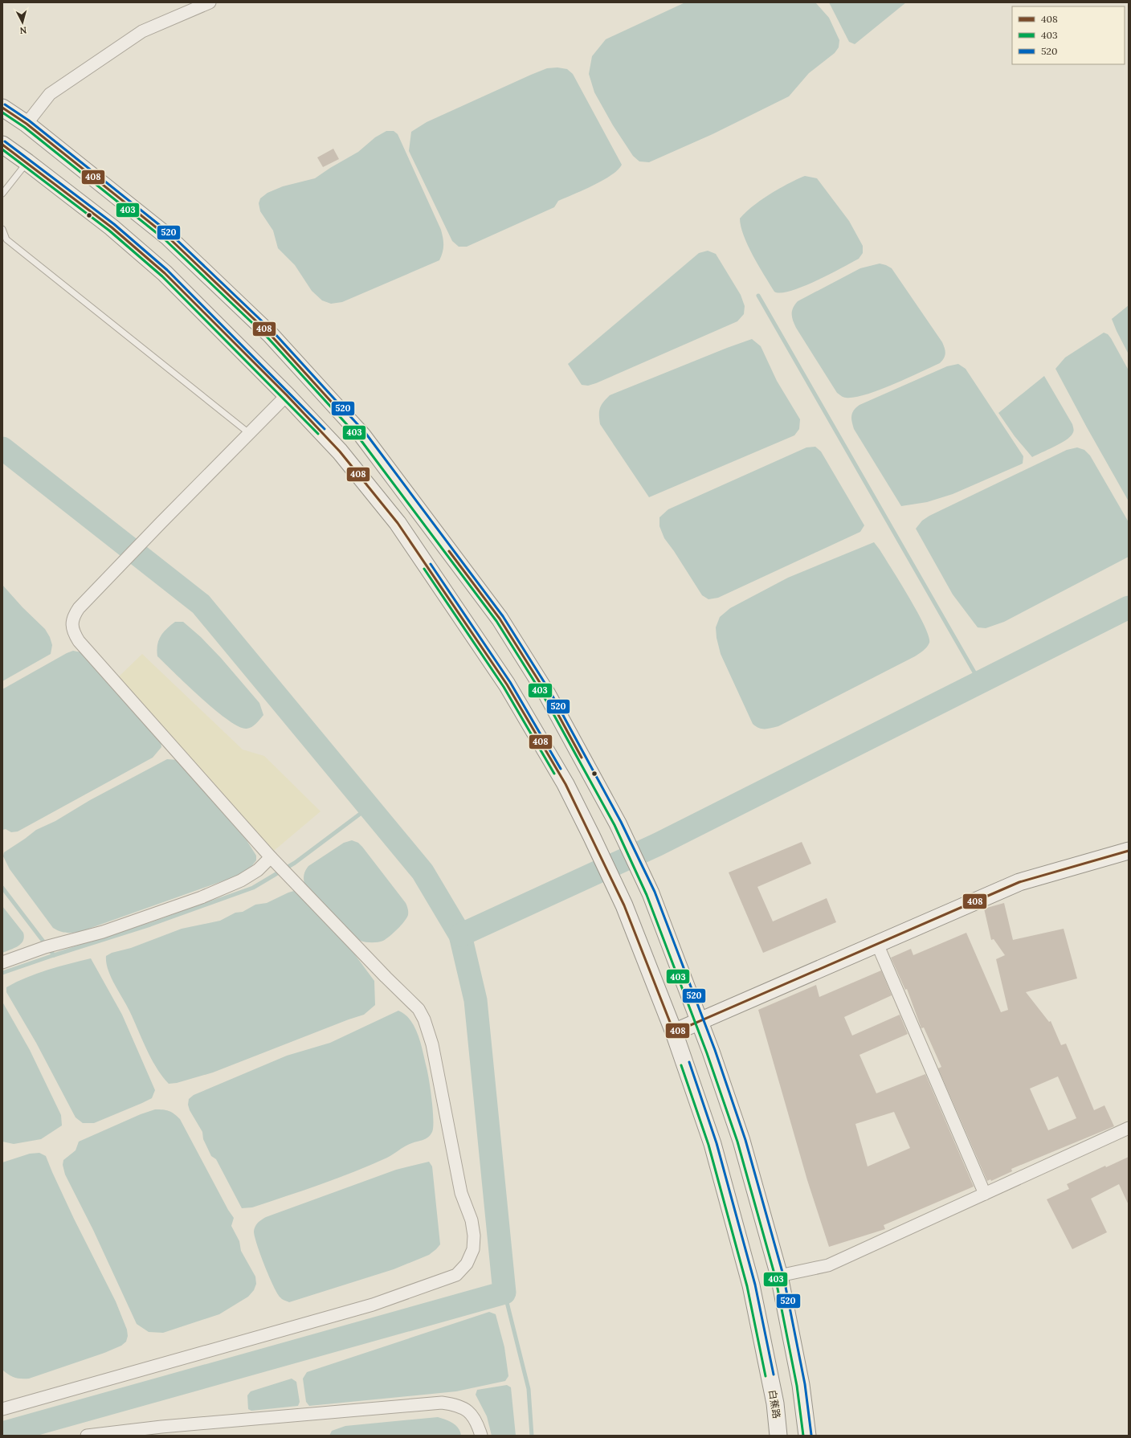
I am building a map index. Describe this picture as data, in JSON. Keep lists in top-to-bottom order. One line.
{"streets":{"main road":["白蕉路"]},"lines":["transit line 520","transit line 408","transit line 403"],"legend":["408","403","520"],"north":"bottom"}
